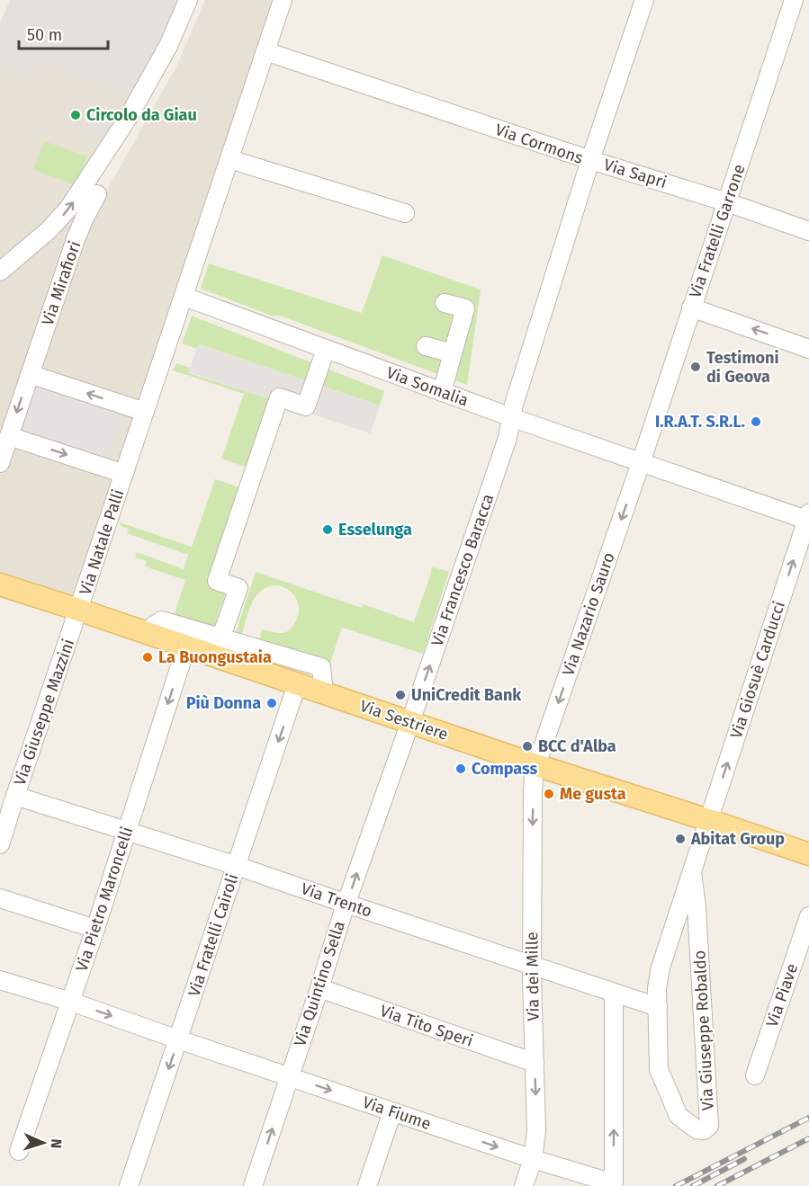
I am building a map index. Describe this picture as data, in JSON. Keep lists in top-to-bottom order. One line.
{"streets":{"main road":["Via Sestriere"],"street":["Via Cormons","Via Sapri","Via Fratelli Garrone","Via Mirafiori","Via Somalia","Via Natale Palli","Via Francesco Baracca","Via Nazario Sauro","Via Giosuè Carducci","Via Giuseppe Mazzini","Via Pietro Maroncelli","Via Trento","Via Fratelli Cairoli","Via dei Mille","Via Quintino Sella","Via Piave","Via Tito Speri","Via Giuseppe Robaldo","Via Fiume"]},"crossings":[["Via Cormons","Via Sapri"],["Via Cormons","Via Somalia"],["Via Cormons","Via Francesco Baracca"],["Via Sapri","Via Fratelli Garrone"],["Via Fratelli Garrone","Via Somalia"],["Via Fratelli Garrone","Via Nazario Sauro"],["Via Somalia","Via Francesco Baracca"],["Via Somalia","Via Nazario Sauro"],["Via Somalia","Via Giosuè Carducci"],["Via Natale Palli","Via Giuseppe Mazzini"],["Via Natale Palli","Via Sestriere"],["Via Francesco Baracca","Via Sestriere"],["Via Francesco Baracca","Via Quintino Sella"],["Via Nazario Sauro","Via Sestriere"],["Via Nazario Sauro","Via dei Mille"],["Via Giosuè Carducci","Via Sestriere"],["Via Giosuè Carducci","Via Giuseppe Robaldo"],["Via Giuseppe Mazzini","Via Sestriere"],["Via Giuseppe Mazzini","Via Trento"],["Via Sestriere","Via Pietro Maroncelli"],["Via Sestriere","Via Fratelli Cairoli"],["Via Sestriere","Via dei Mille"],["Via Sestriere","Via Quintino Sella"],["Via Sestriere","Via Giuseppe Robaldo"],["Via Pietro Maroncelli","Via Trento"],["Via Pietro Maroncelli","Via Fiume"],["Via Trento","Via Fratelli Cairoli"],["Via Trento","Via dei Mille"],["Via Trento","Via Quintino Sella"],["Via Trento","Via Giuseppe Robaldo"],["Via Trento","Via Fiume"],["Via Fratelli Cairoli","Via Fiume"],["Via dei Mille","Via Tito Speri"],["Via dei Mille","Via Fiume"],["Via Quintino Sella","Via Tito Speri"],["Via Quintino Sella","Via Fiume"]],"one_way":["Via Francesco Baracca","Via Nazario Sauro","Via Giosuè Carducci","Via Pietro Maroncelli","Via Fratelli Cairoli","Via dei Mille","Via Quintino Sella"],"places":["Circolo da Giau","Testimoni di Geova","I.R.A.T. S.R.L.","Esselunga","La Buongustaia","UniCredit Bank","Più Donna","BCC d'Alba","Compass","Me gusta","Abitat Group"],"scale_bar":"50 m","north":"right"}
